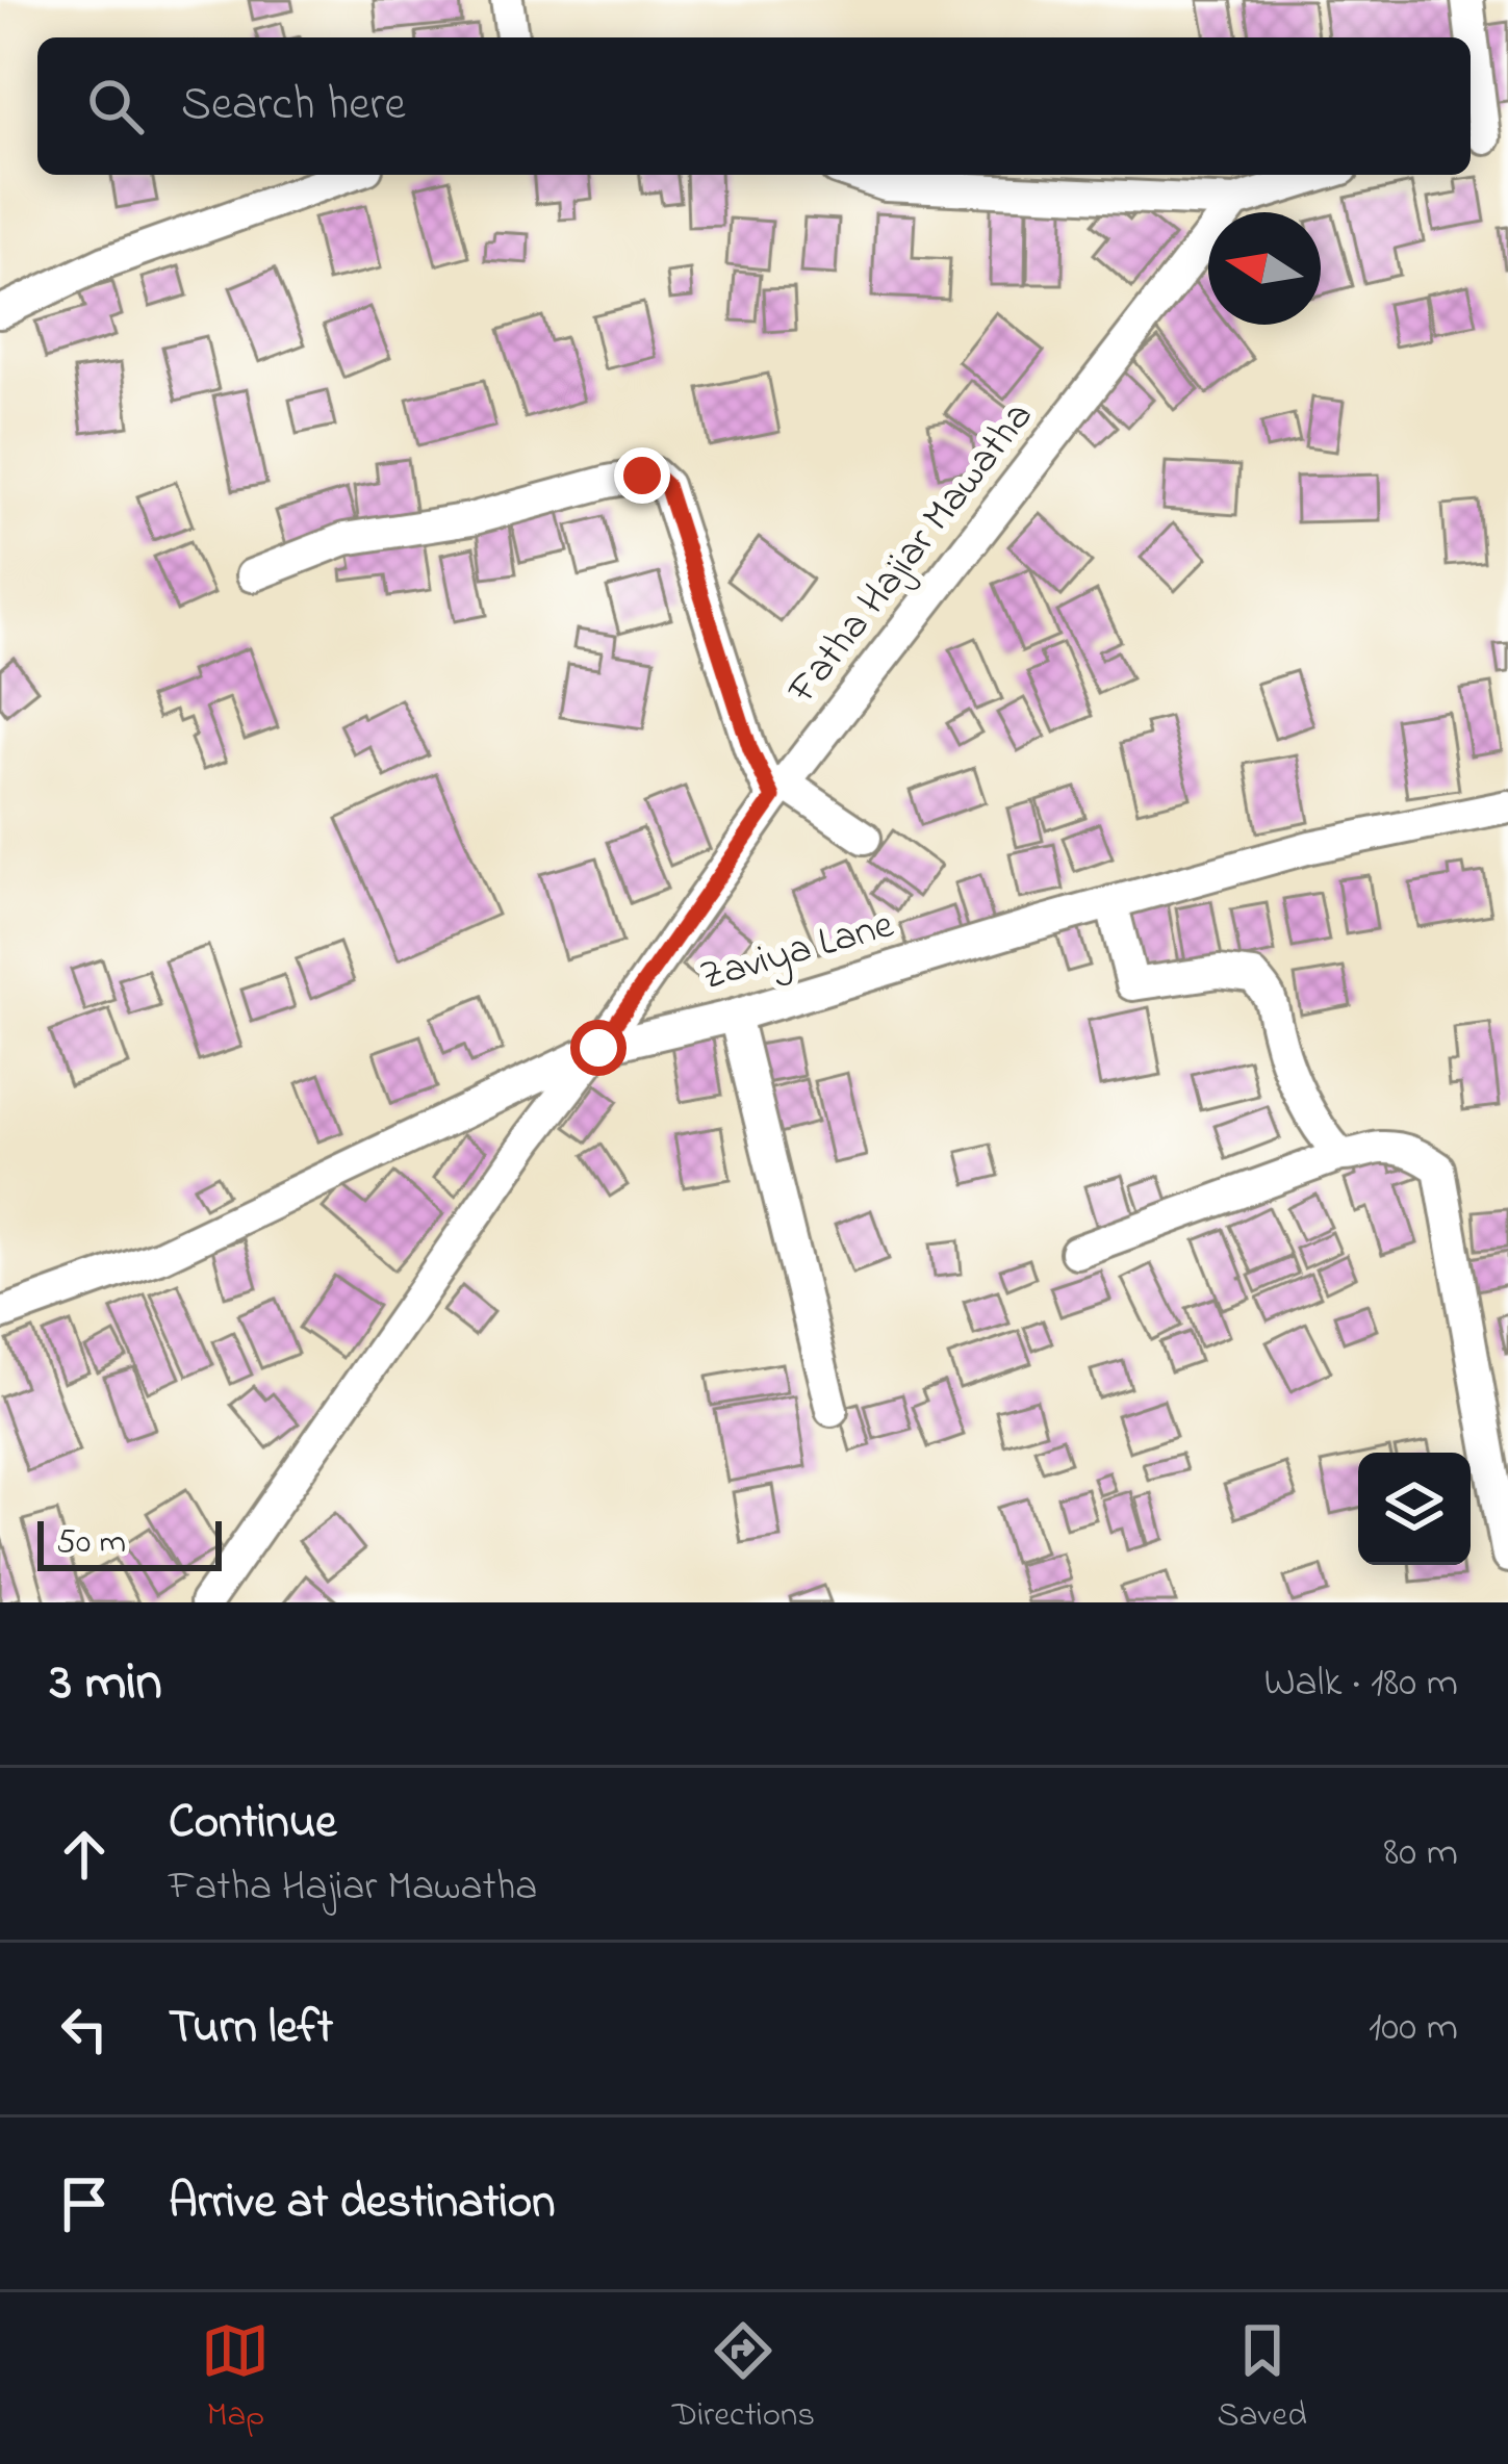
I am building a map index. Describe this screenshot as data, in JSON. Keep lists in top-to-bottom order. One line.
{"streets":{"street":["Fatha Hajiar Mawatha","Zaviya Lane"]},"crossings":[["Fatha Hajiar Mawatha","Zaviya Lane"]],"scale_bar":"50 m","north":"left","page":{"search":"Search here","scale":"50 m","heading":["3 min","Walk · 180 m"],"list":[["Continue","Fatha Hajiar Mawatha","80 m"],["Turn left","100 m"],"Arrive at destination"],"nav":["Map","Directions","Saved"]}}
